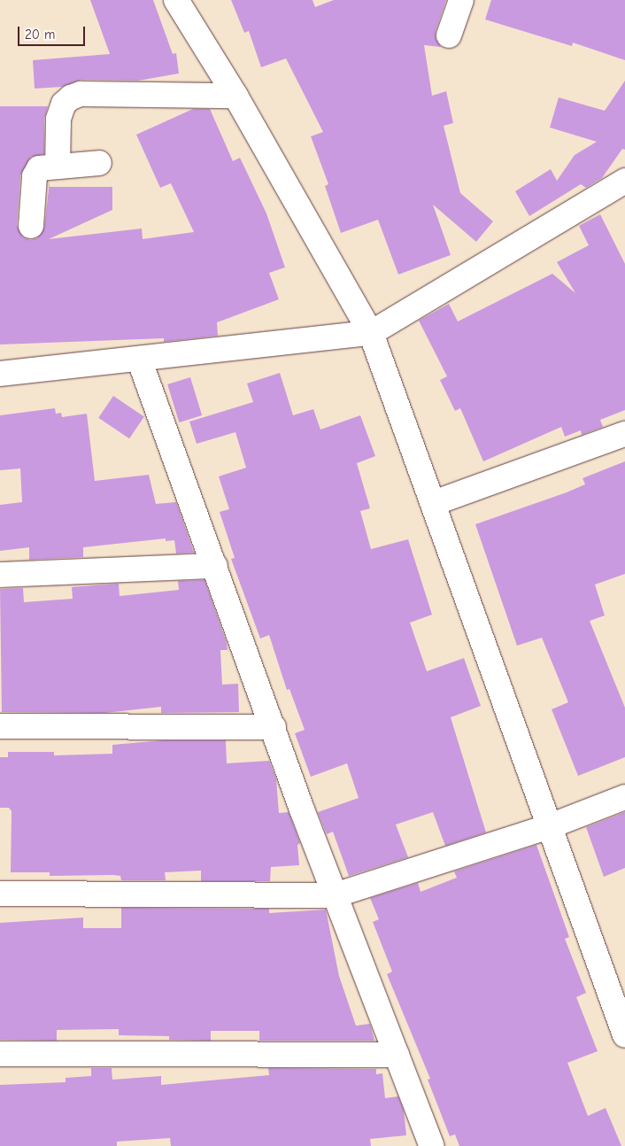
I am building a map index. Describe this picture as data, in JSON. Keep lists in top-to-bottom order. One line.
{"scale_bar":"20 m"}
